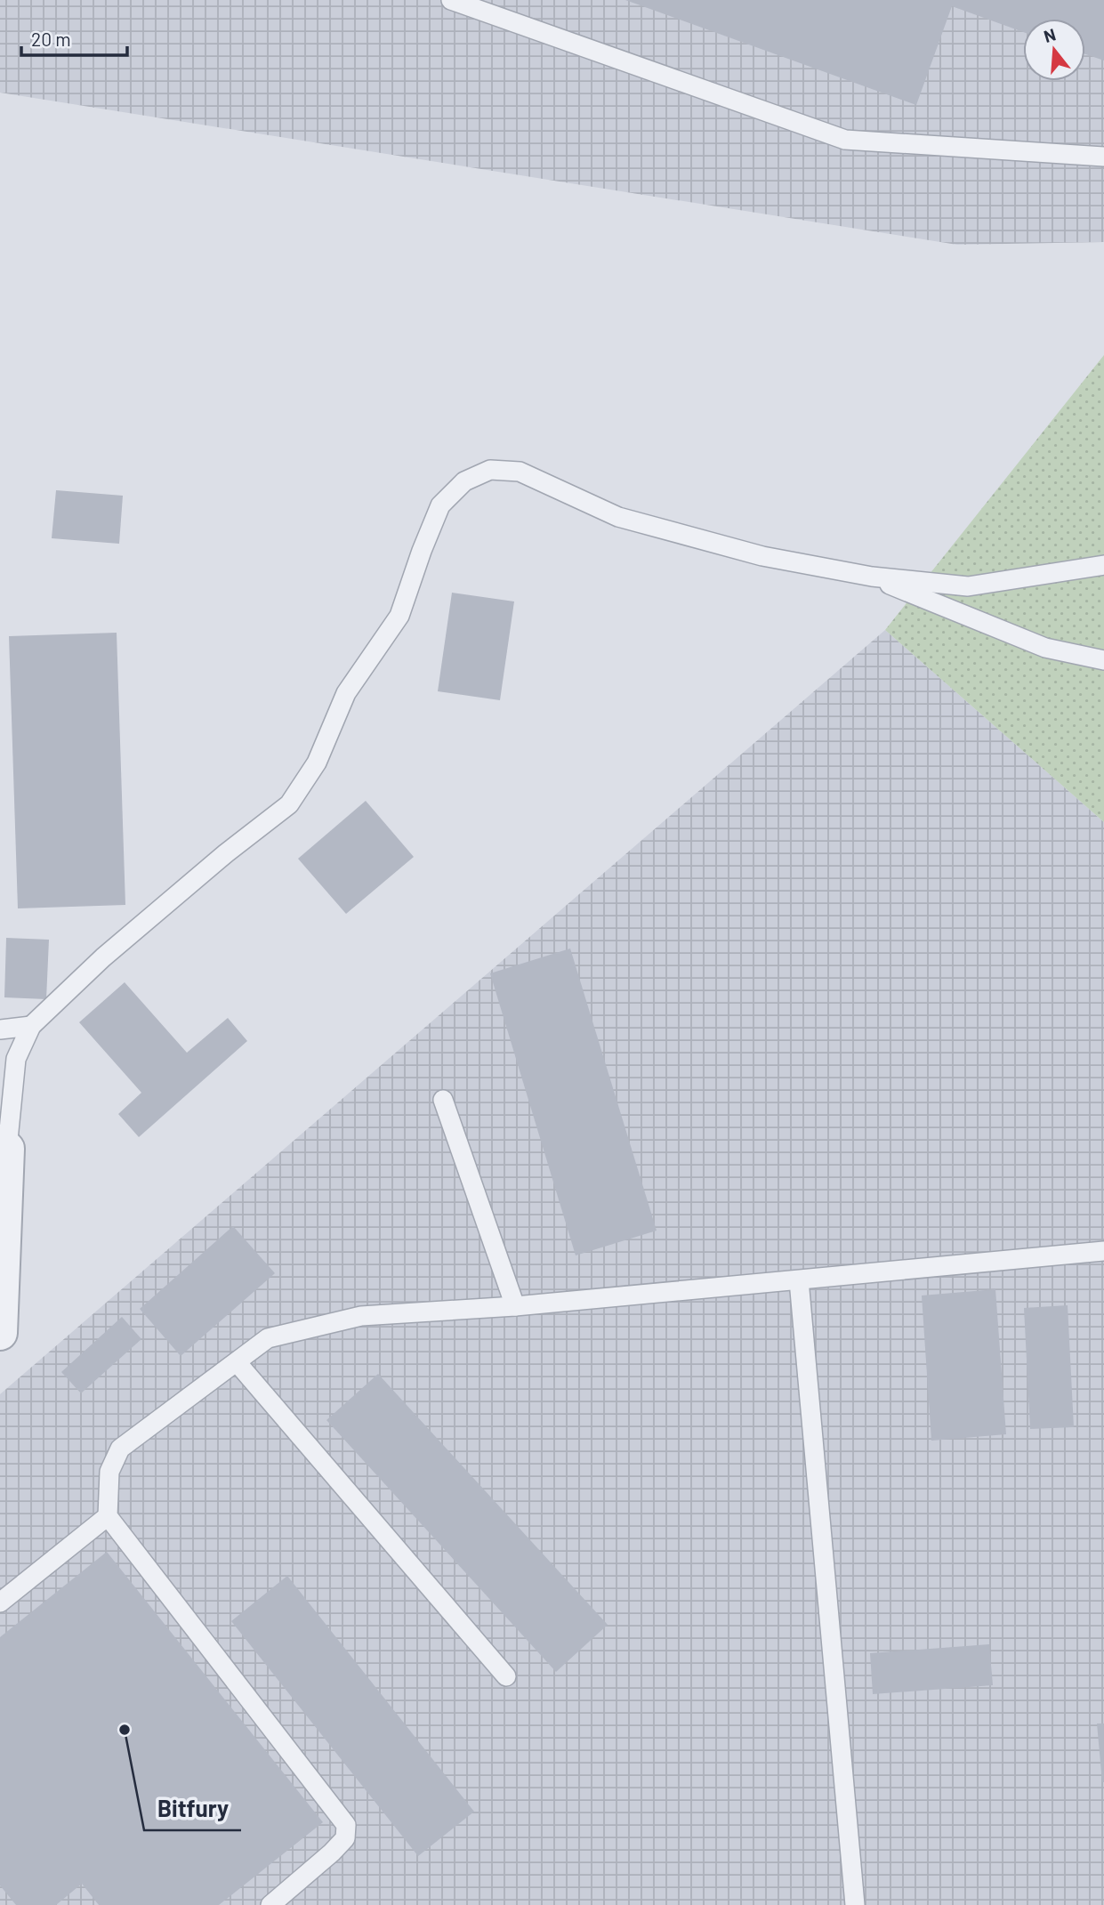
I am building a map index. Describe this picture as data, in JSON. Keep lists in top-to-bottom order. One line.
{"places":["Bitfury"],"scale_bar":"20 m","north":"top"}
